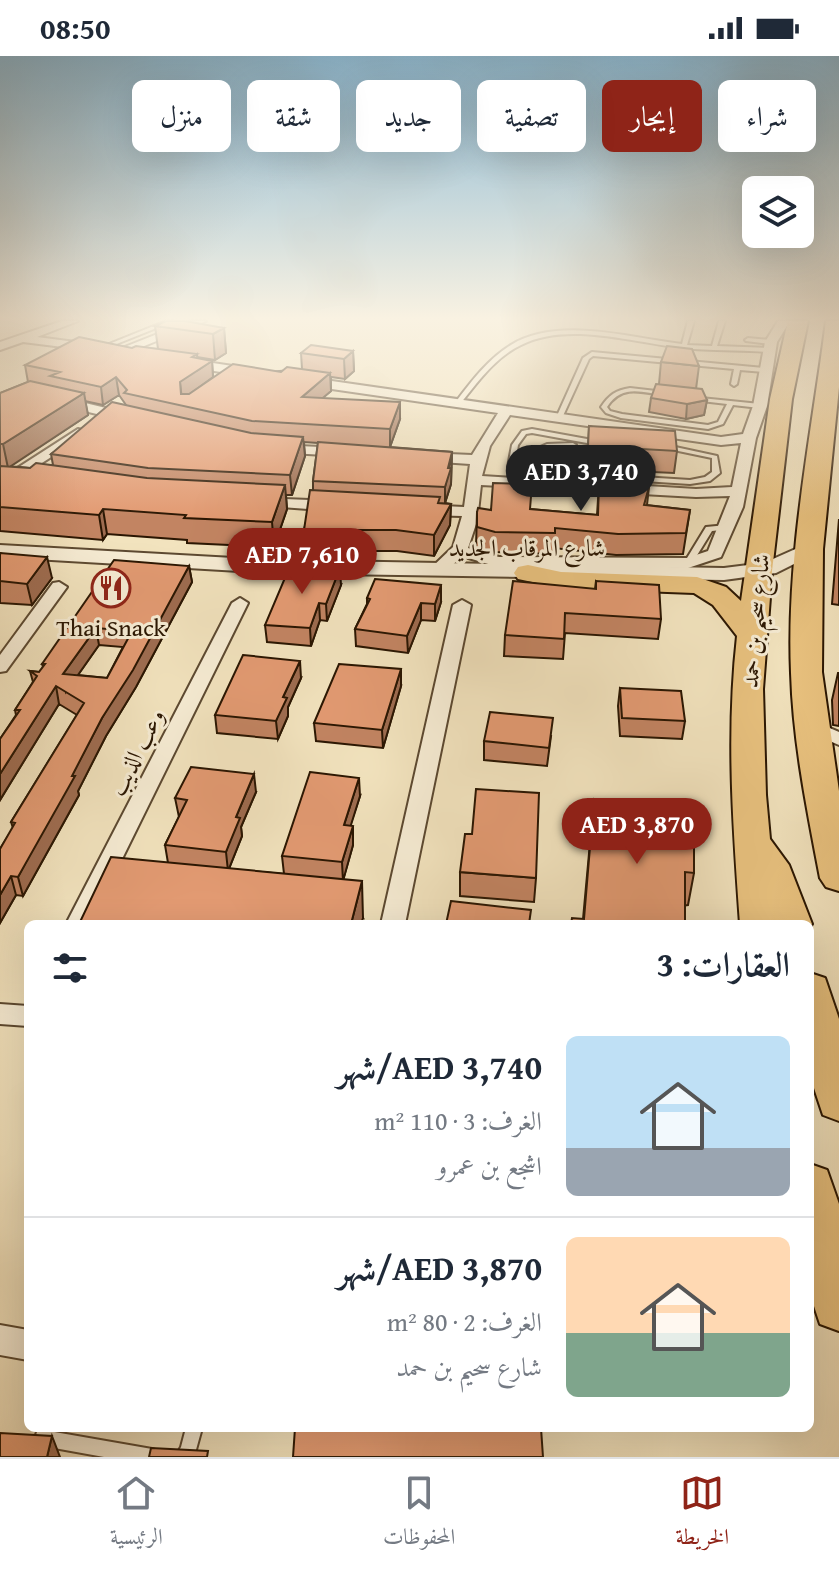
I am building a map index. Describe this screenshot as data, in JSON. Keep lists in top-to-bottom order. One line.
{"streets":{"highway":["شارع سحيم بن حمد"],"street":["شارع المرقاب الجديد","وعب الذيب"]},"crossings":[["شارع المرقاب الجديد","شارع سحيم بن حمد"]],"places":{"restaurant":["Thai Snack"]},"page":{"status":"08:50","chip":["شراء","إيجار","تصفية","جديد","شقة","منزل"],"price":["AED 3,740","AED 7,610","AED 3,870"],"heading":"العقارات: 3","list":[{"name":"AED 3,740/شهر","note":"الغرف: 3 · 110 m² · اشجع بن عمرو"},{"name":"AED 3,870/شهر","note":"الغرف: 2 · 80 m² · شارع سحيم بن حمد"}],"tabs":["الخريطة","المحفوظات","الرئيسية"]}}
